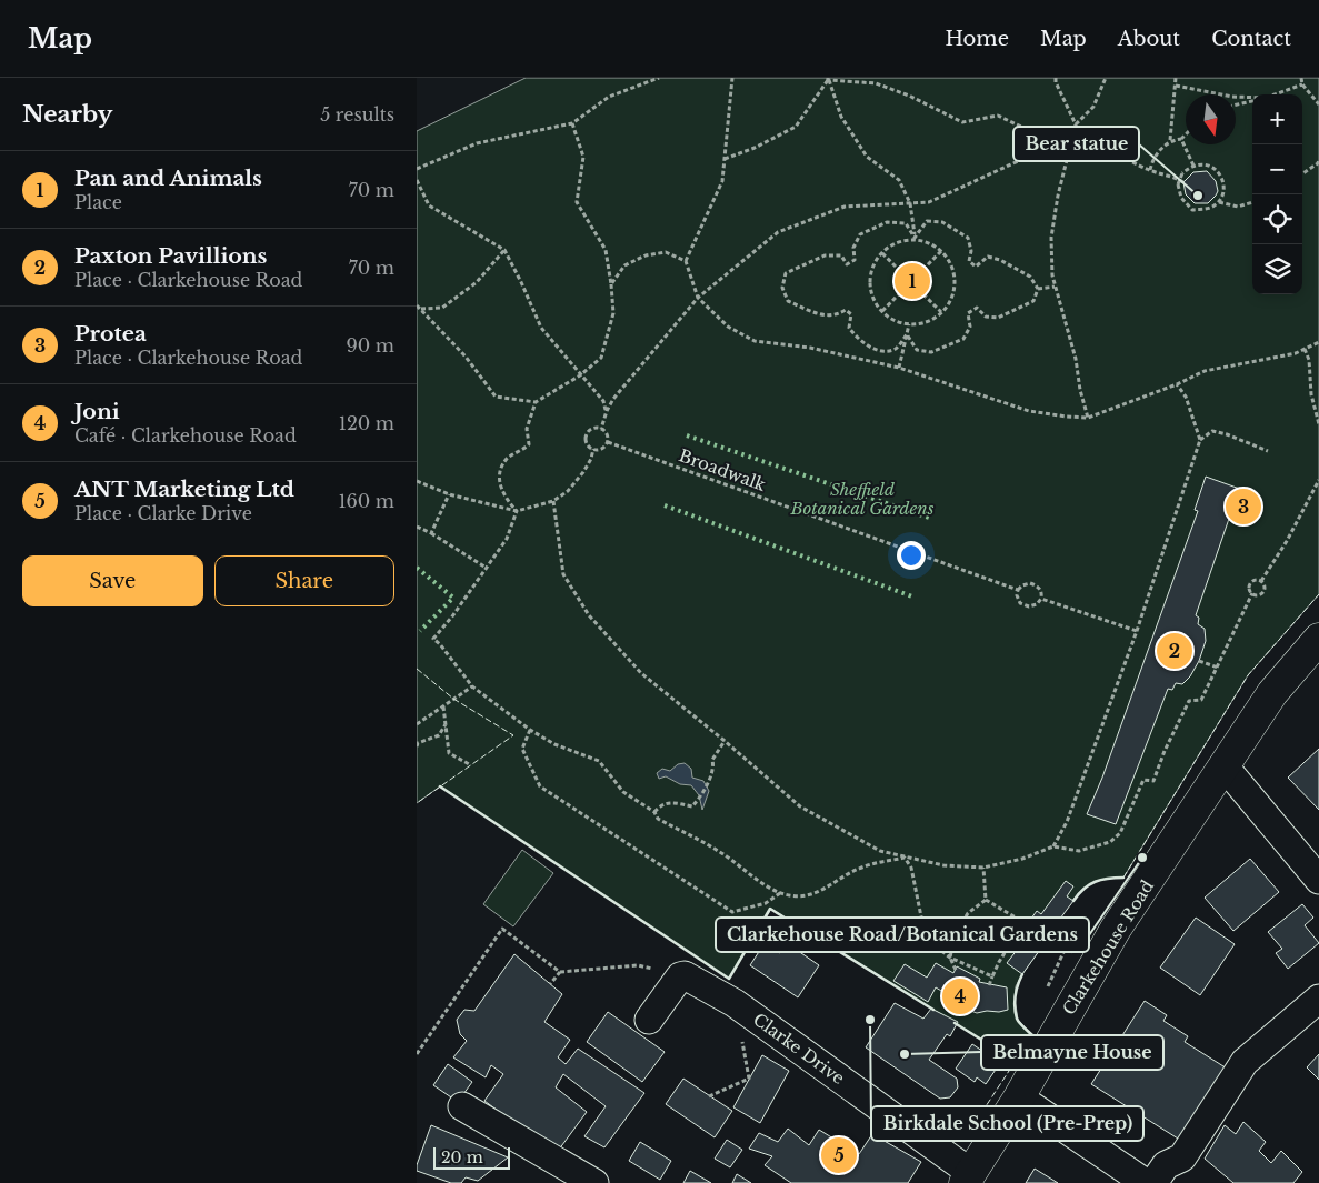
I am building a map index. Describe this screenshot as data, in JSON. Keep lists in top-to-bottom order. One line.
{"streets":{"main road":["Clarkehouse Road"],"street":["Clarke Drive"],"path":["Broadwalk"]},"crossings":[["Clarkehouse Road","Clarke Drive"]],"parks":["Sheffield Botanical Gardens"],"places":["Bear statue","Clarkehouse Road/Botanical Gardens","Birkdale School (Pre-Prep)","Belmayne House"],"scale_bar":"20 m","north":"bottom","page":{"header":"Map","nav":["Home","Map","About","Contact"],"heading":["Nearby","5 results"],"map_buttons":["+","−"],"list":[{"mark":"1","name":"Pan and Animals","note":"Place","value":"70 m"},{"mark":"2","name":"Paxton Pavillions","note":"Place · Clarkehouse Road","value":"70 m"},{"mark":"3","name":"Protea","note":"Place · Clarkehouse Road","value":"90 m"},{"mark":"4","name":"Joni","note":"Café · Clarkehouse Road","value":"120 m"},{"mark":"5","name":"ANT Marketing Ltd","note":"Place · Clarke Drive","value":"160 m"}],"pins":["1","3","2","4","5"],"buttons":["Save","Share"],"scale":"20 m"}}
